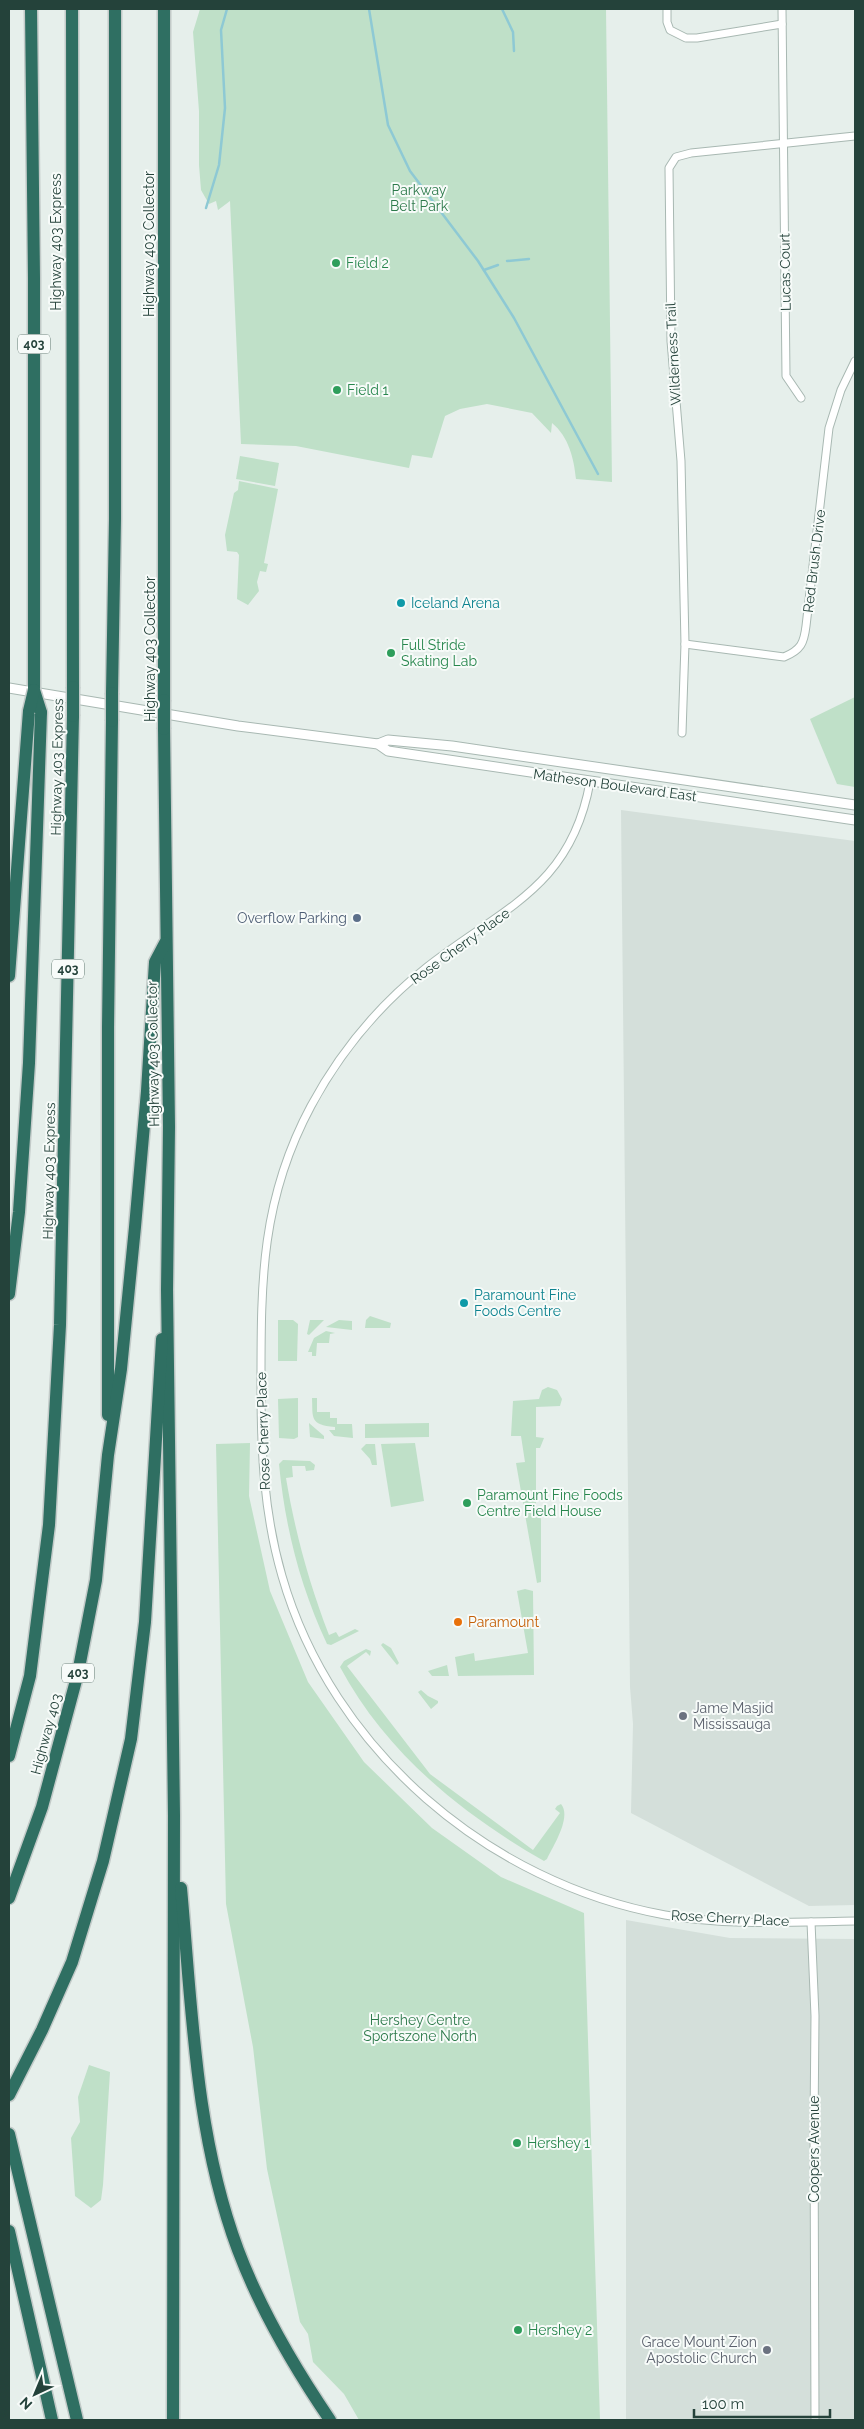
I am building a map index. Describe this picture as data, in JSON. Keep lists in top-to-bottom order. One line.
{"streets":{"highway":["Highway 403 Express","Highway 403 Collector","403","Highway 403"],"street":["Lucas Court","Wilderness Trail","Red Brush Drive","Matheson Boulevard East","Rose Cherry Place","Coopers Avenue"]},"crossings":[["Lucas Court","Wilderness Trail"],["403","Highway 403"],["Wilderness Trail","Red Brush Drive"],["Matheson Boulevard East","Rose Cherry Place"],["Rose Cherry Place","Coopers Avenue"]],"parks":["Parkway Belt Park","Hershey Centre Sportszone North"],"places":["Field 2","Field 1","Iceland Arena","Full Stride Skating Lab","Overflow Parking","Paramount Fine Foods Centre","Paramount Fine Foods Centre Field House","Paramount","Jame Masjid Mississauga","Hershey 1","Hershey 2","Grace Mount Zion Apostolic Church"],"scale_bar":"100 m","north":"bottom left"}
